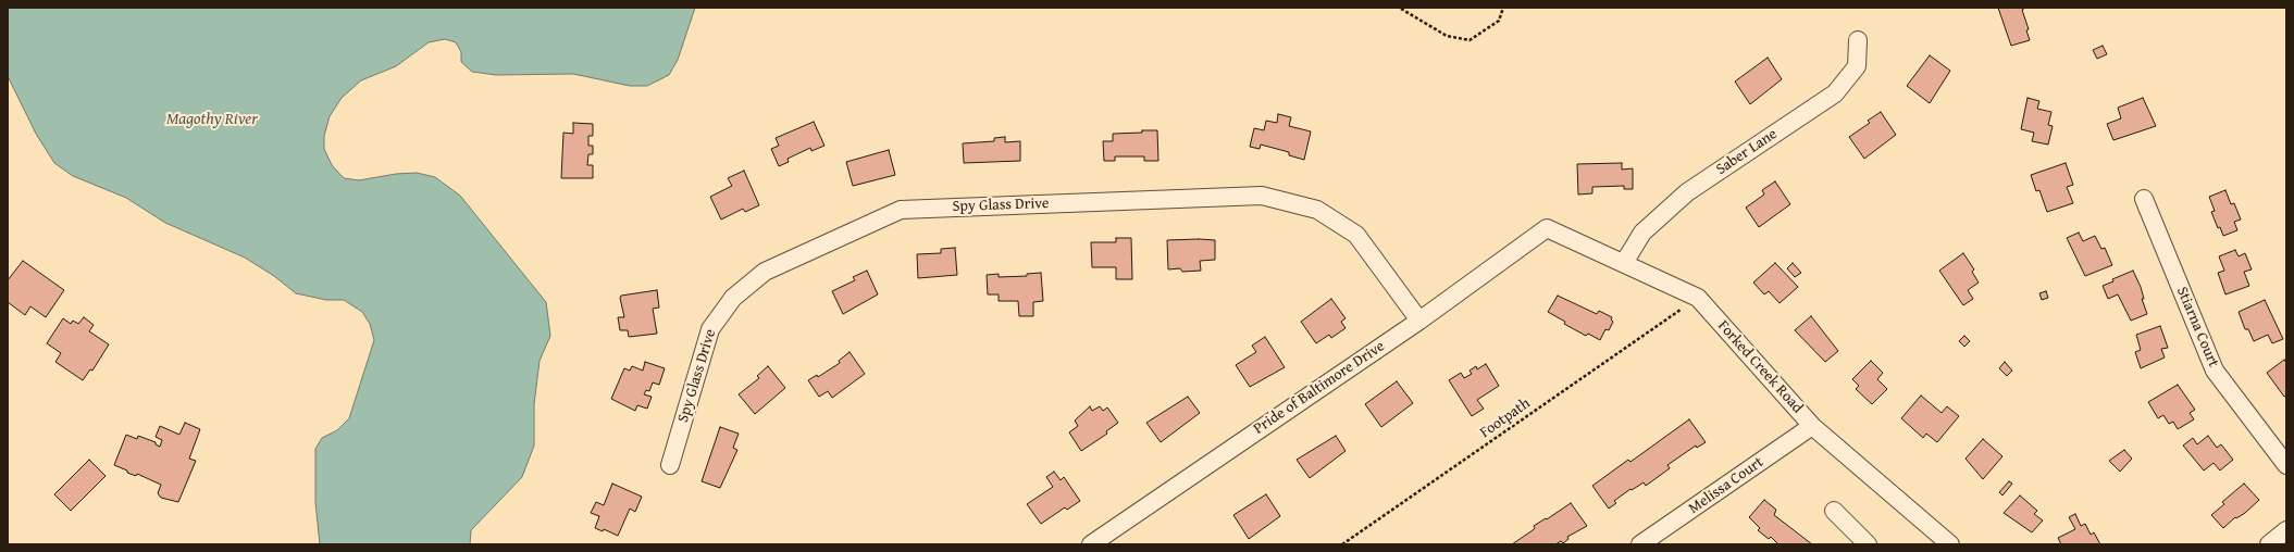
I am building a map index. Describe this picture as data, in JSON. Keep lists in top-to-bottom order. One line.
{"streets":{"street":["Saber Lane","Spy Glass Drive","Stiarna Court","Forked Creek Road","Pride of Baltimore Drive","Melissa Court"],"path":["Footpath"]},"crossings":[["Saber Lane","Forked Creek Road"],["Spy Glass Drive","Pride of Baltimore Drive"],["Forked Creek Road","Pride of Baltimore Drive"],["Forked Creek Road","Melissa Court"]],"water":["Magothy River"]}
